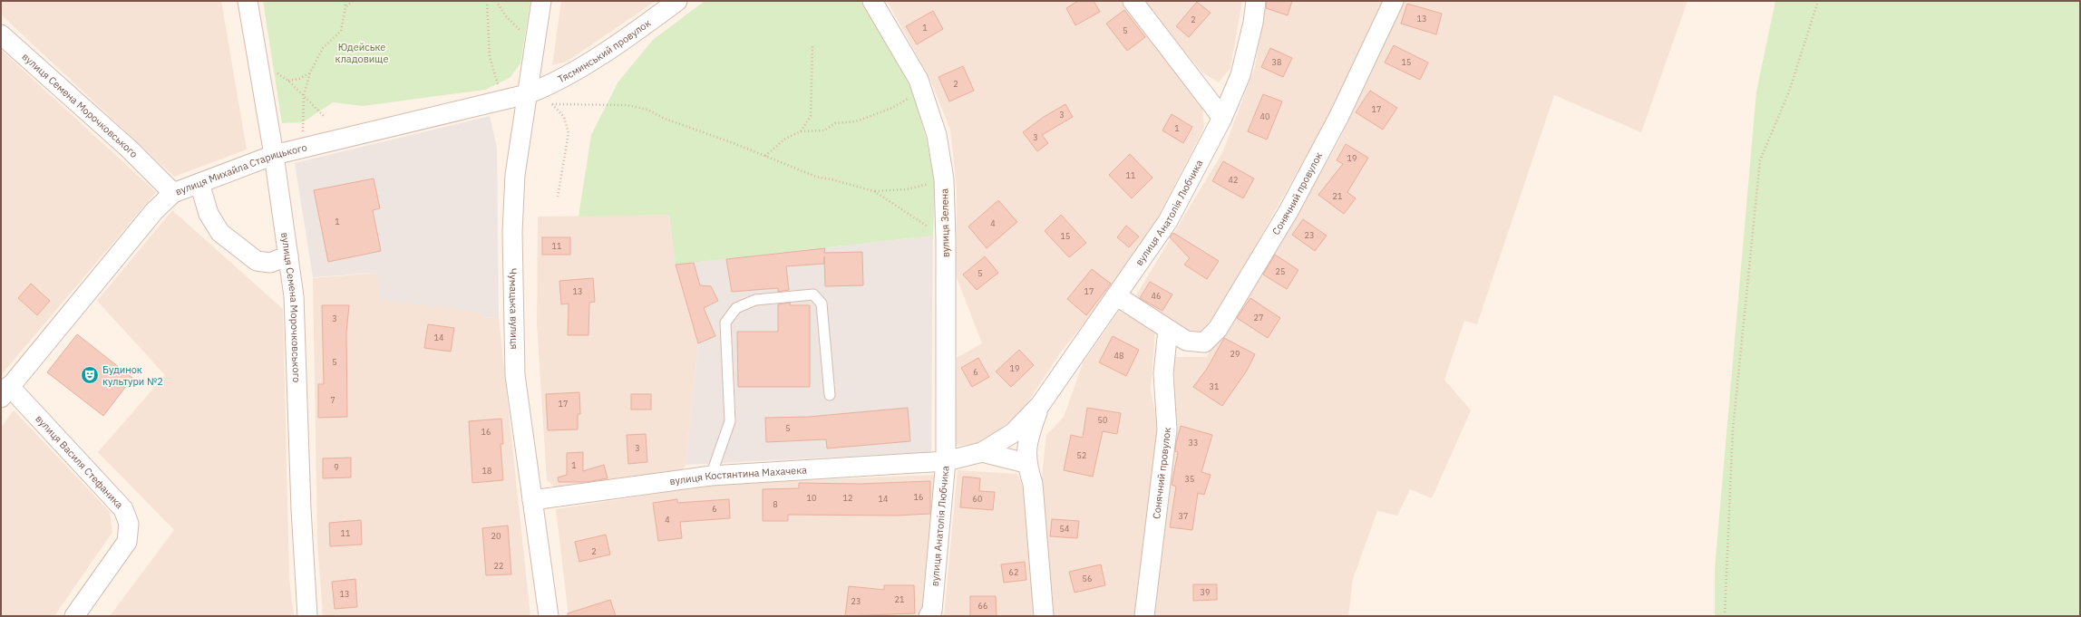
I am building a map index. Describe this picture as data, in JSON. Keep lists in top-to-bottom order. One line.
{"streets":{"street":["Тясминський провулок","вулиця Семена Морочковського","вулиця Михайла Старицького","Сонячний провулок","вулиця Анатолія Любчика","вулиця Зелена","Чумацька вулиця","вулиця Василя Стефаника","вулиця Костянтина Махачека"]},"crossings":[["Тясминський провулок","вулиця Михайла Старицького"],["Тясминський провулок","Чумацька вулиця"],["вулиця Семена Морочковського","вулиця Михайла Старицького"],["вулиця Михайла Старицького","Чумацька вулиця"],["вулиця Михайла Старицького","вулиця Василя Стефаника"],["Сонячний провулок","вулиця Анатолія Любчика"],["вулиця Анатолія Любчика","вулиця Зелена"],["вулиця Анатолія Любчика","вулиця Костянтина Махачека"],["вулиця Зелена","вулиця Костянтина Махачека"],["Чумацька вулиця","вулиця Костянтина Махачека"]],"parks":["Юдейське кладовище"],"places":{"theatre":["Будинок культури №2"]},"house_numbers":["13","2","1","5","38","15","2","17","3","40","1","3","19","11","42","21","1","4","23","15","11","25","5","13","17","46","27","3","14","29","48","5","19","6","31","7","17","50","5","16","33","3","52","1","9","18","35","16","10","12","14","60","8","6","37","4","54","11","20","2","22","62","56","39","13","21","23","66"]}
